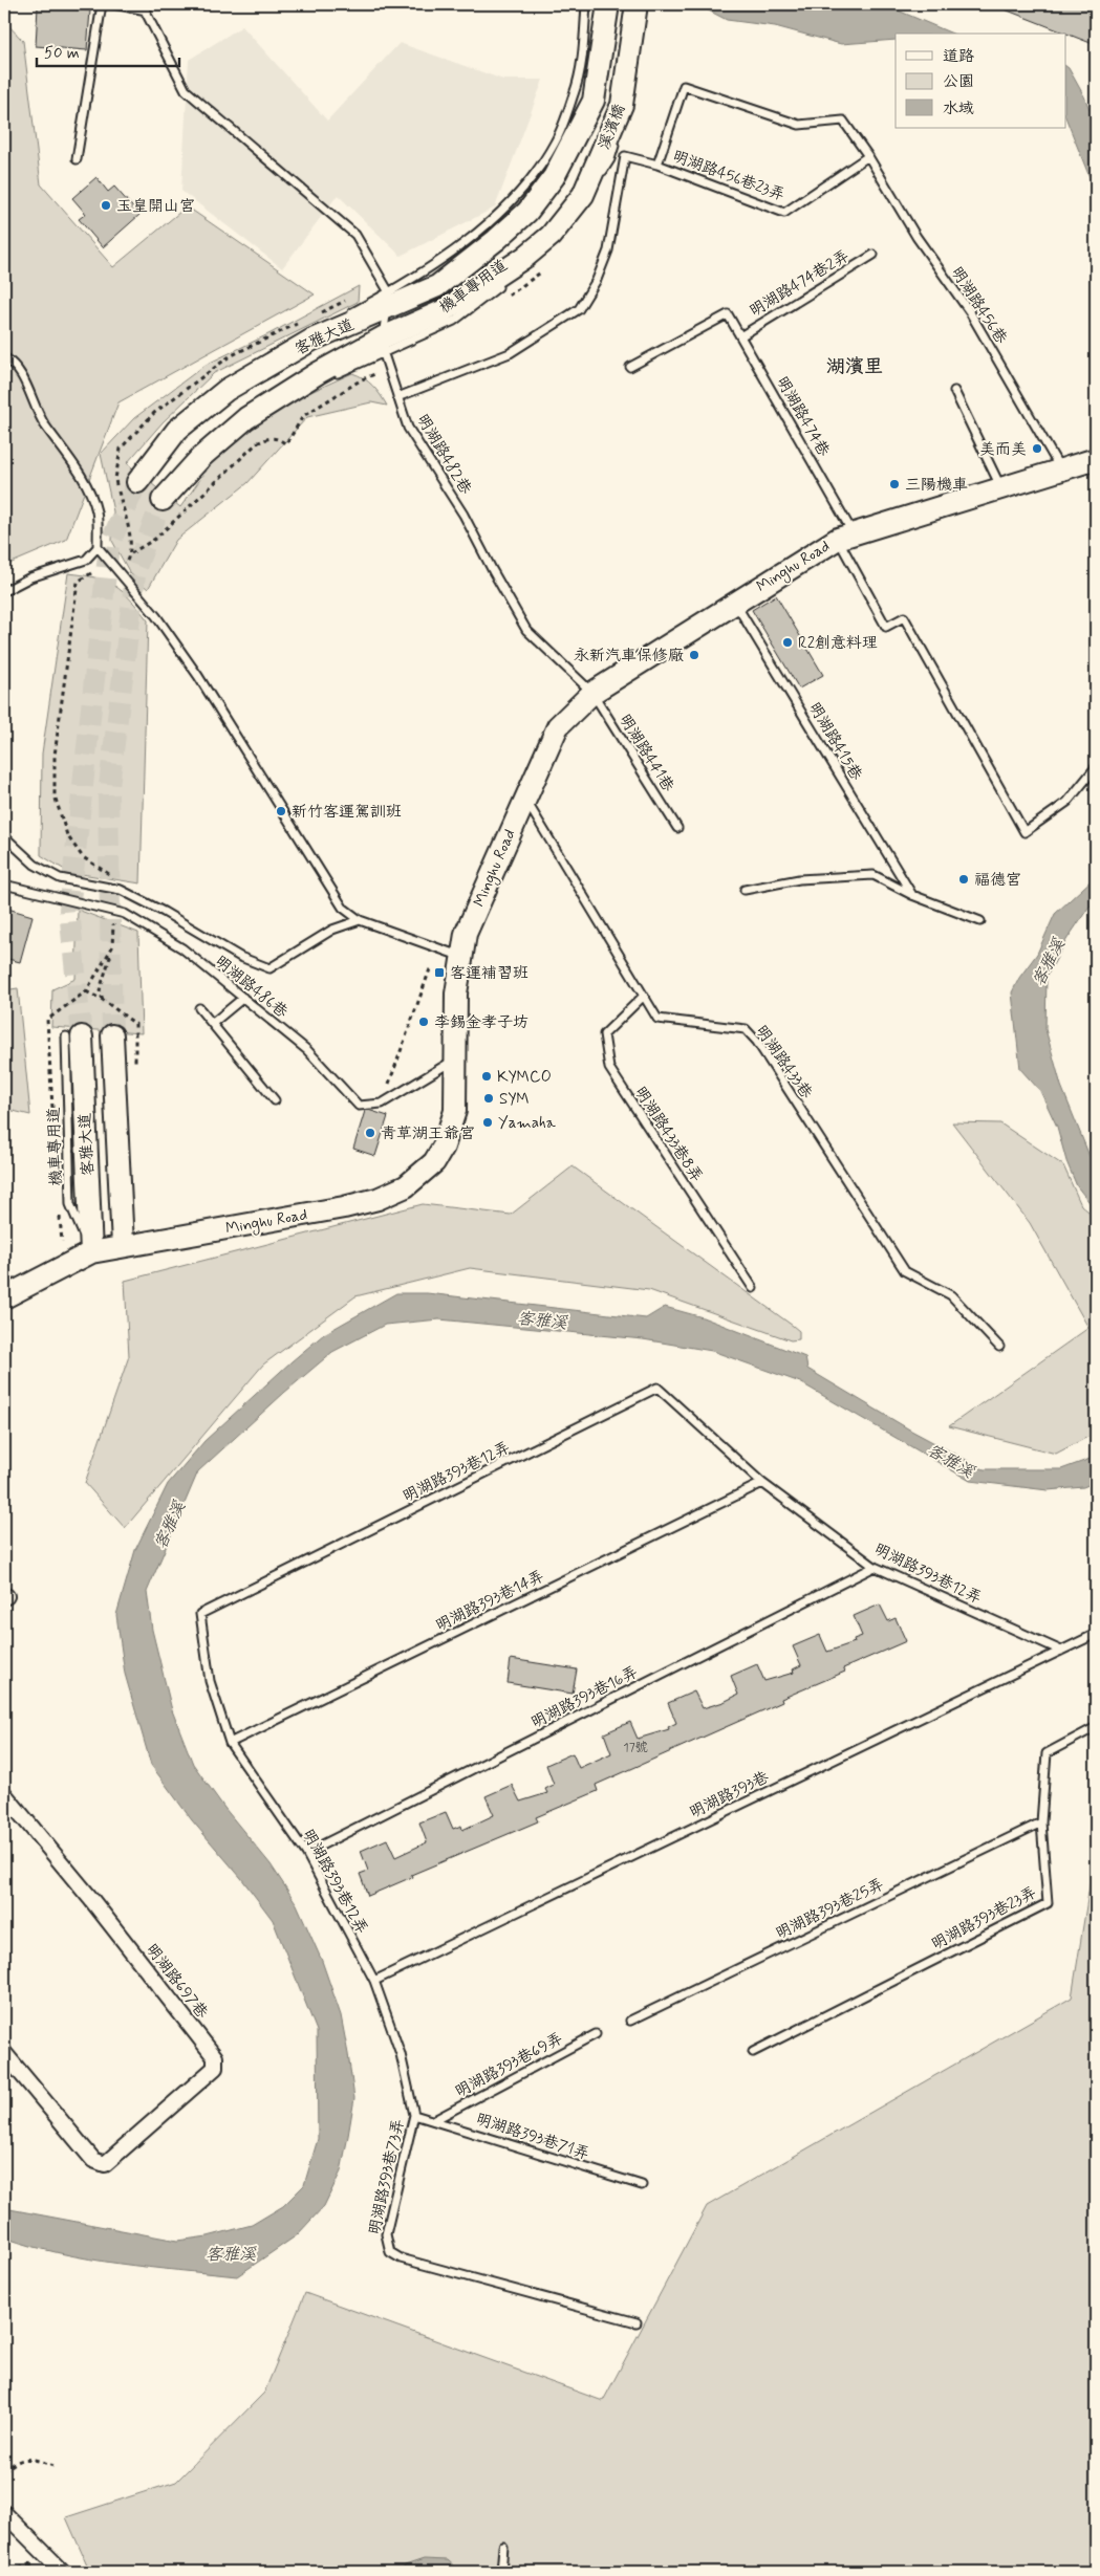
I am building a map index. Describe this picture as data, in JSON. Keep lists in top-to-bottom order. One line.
{"streets":{"street":["溪濱橋","客雅大道","Minghu Road","明湖路697巷"],"lane":["明湖路456巷23弄","明湖路474巷2弄","機車專用道","明湖路456巷","明湖路474巷","明湖路482巷","明湖路415巷","明湖路441巷","明湖路486巷","明湖路433巷","明湖路433巷8弄","明湖路393巷12弄","明湖路393巷14弄","明湖路393巷16弄","明湖路393巷","明湖路393巷25弄","明湖路393巷23弄","明湖路393巷69弄","明湖路393巷71弄","明湖路393巷73弄"]},"crossings":[["溪濱橋","機車專用道"],["溪濱橋","客雅大道"],["明湖路456巷23弄","明湖路456巷"],["明湖路474巷2弄","明湖路474巷"],["機車專用道","客雅大道"],["機車專用道","明湖路482巷"],["明湖路456巷","Minghu Road"],["客雅大道","明湖路482巷"],["客雅大道","Minghu Road"],["明湖路474巷","Minghu Road"],["明湖路482巷","Minghu Road"],["明湖路482巷","明湖路441巷"],["Minghu Road","明湖路415巷"],["Minghu Road","明湖路441巷"],["Minghu Road","明湖路433巷"],["明湖路433巷","明湖路433巷8弄"],["明湖路393巷12弄","明湖路393巷14弄"],["明湖路393巷12弄","明湖路393巷16弄"],["明湖路393巷12弄","明湖路393巷"],["明湖路393巷12弄","明湖路393巷73弄"],["明湖路393巷","明湖路393巷73弄"],["明湖路393巷25弄","明湖路393巷23弄"],["明湖路393巷69弄","明湖路393巷71弄"],["明湖路393巷71弄","明湖路393巷73弄"]],"districts":["湖濱里"],"water":["客雅溪"],"places":{"other":["玉皇開山宮","美而美","三陽機車","R2創意料理","永新汽車保修廠","新竹客運駕訓班","福德宮","李錫金孝子坊","KYMCO","SYM","Yamaha","青草湖王爺宮"],"transit":["客運補習班"]},"house_numbers":["17號"],"legend":["道路","公園","水域"],"scale_bar":"50 m"}
